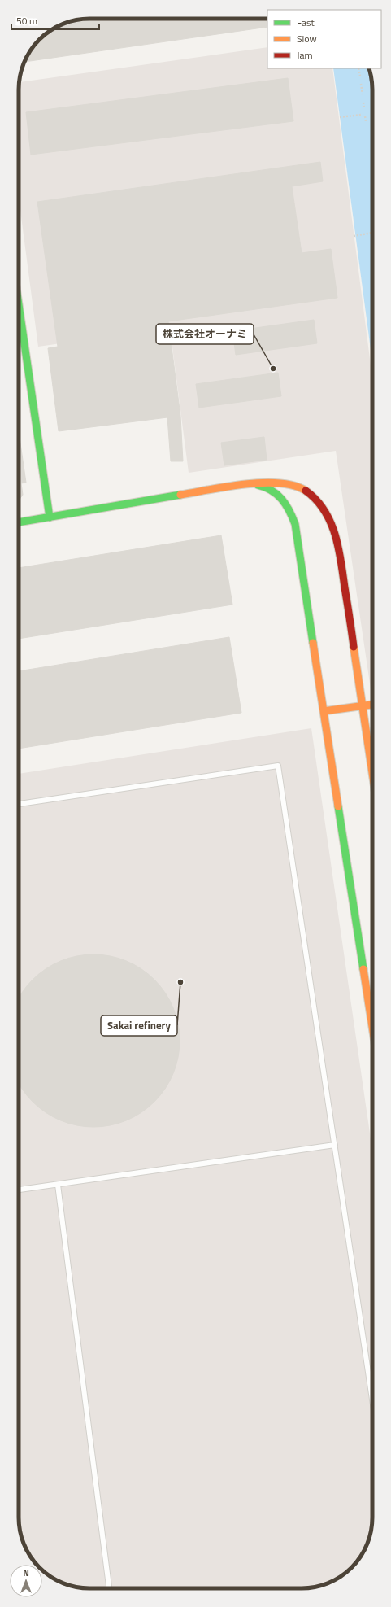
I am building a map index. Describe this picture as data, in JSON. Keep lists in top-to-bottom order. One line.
{"places":["株式会社オーナミ","Sakai refinery"],"legend":["Fast","Slow","Jam"],"scale_bar":"50 m","north":"top"}
